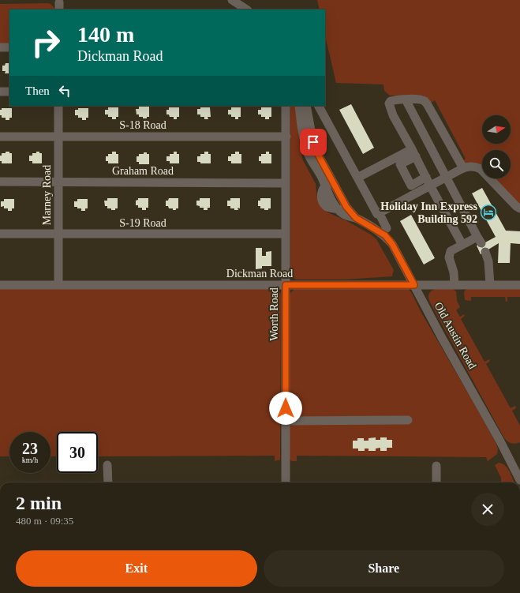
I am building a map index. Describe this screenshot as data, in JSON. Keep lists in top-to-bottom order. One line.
{"streets":{"street":["S-18 Road","Graham Road","Marney Road","S-19 Road","Dickman Road","Worth Road","Old Austin Road"]},"crossings":[["S-18 Road","Marney Road"],["S-18 Road","Worth Road"],["Graham Road","Marney Road"],["Graham Road","Worth Road"],["Marney Road","S-19 Road"],["Marney Road","Dickman Road"],["S-19 Road","Worth Road"],["Dickman Road","Worth Road"],["Dickman Road","Old Austin Road"]],"places":{"hotel":["Holiday Inn Express Building 592"]},"north":"right","page":{"turn":["140 m","Dickman Road"],"then":"Then","speed":"23 km/h","limit":"30","heading":["2 min","480 m · 09:35"],"buttons":["Exit","Share"]}}
